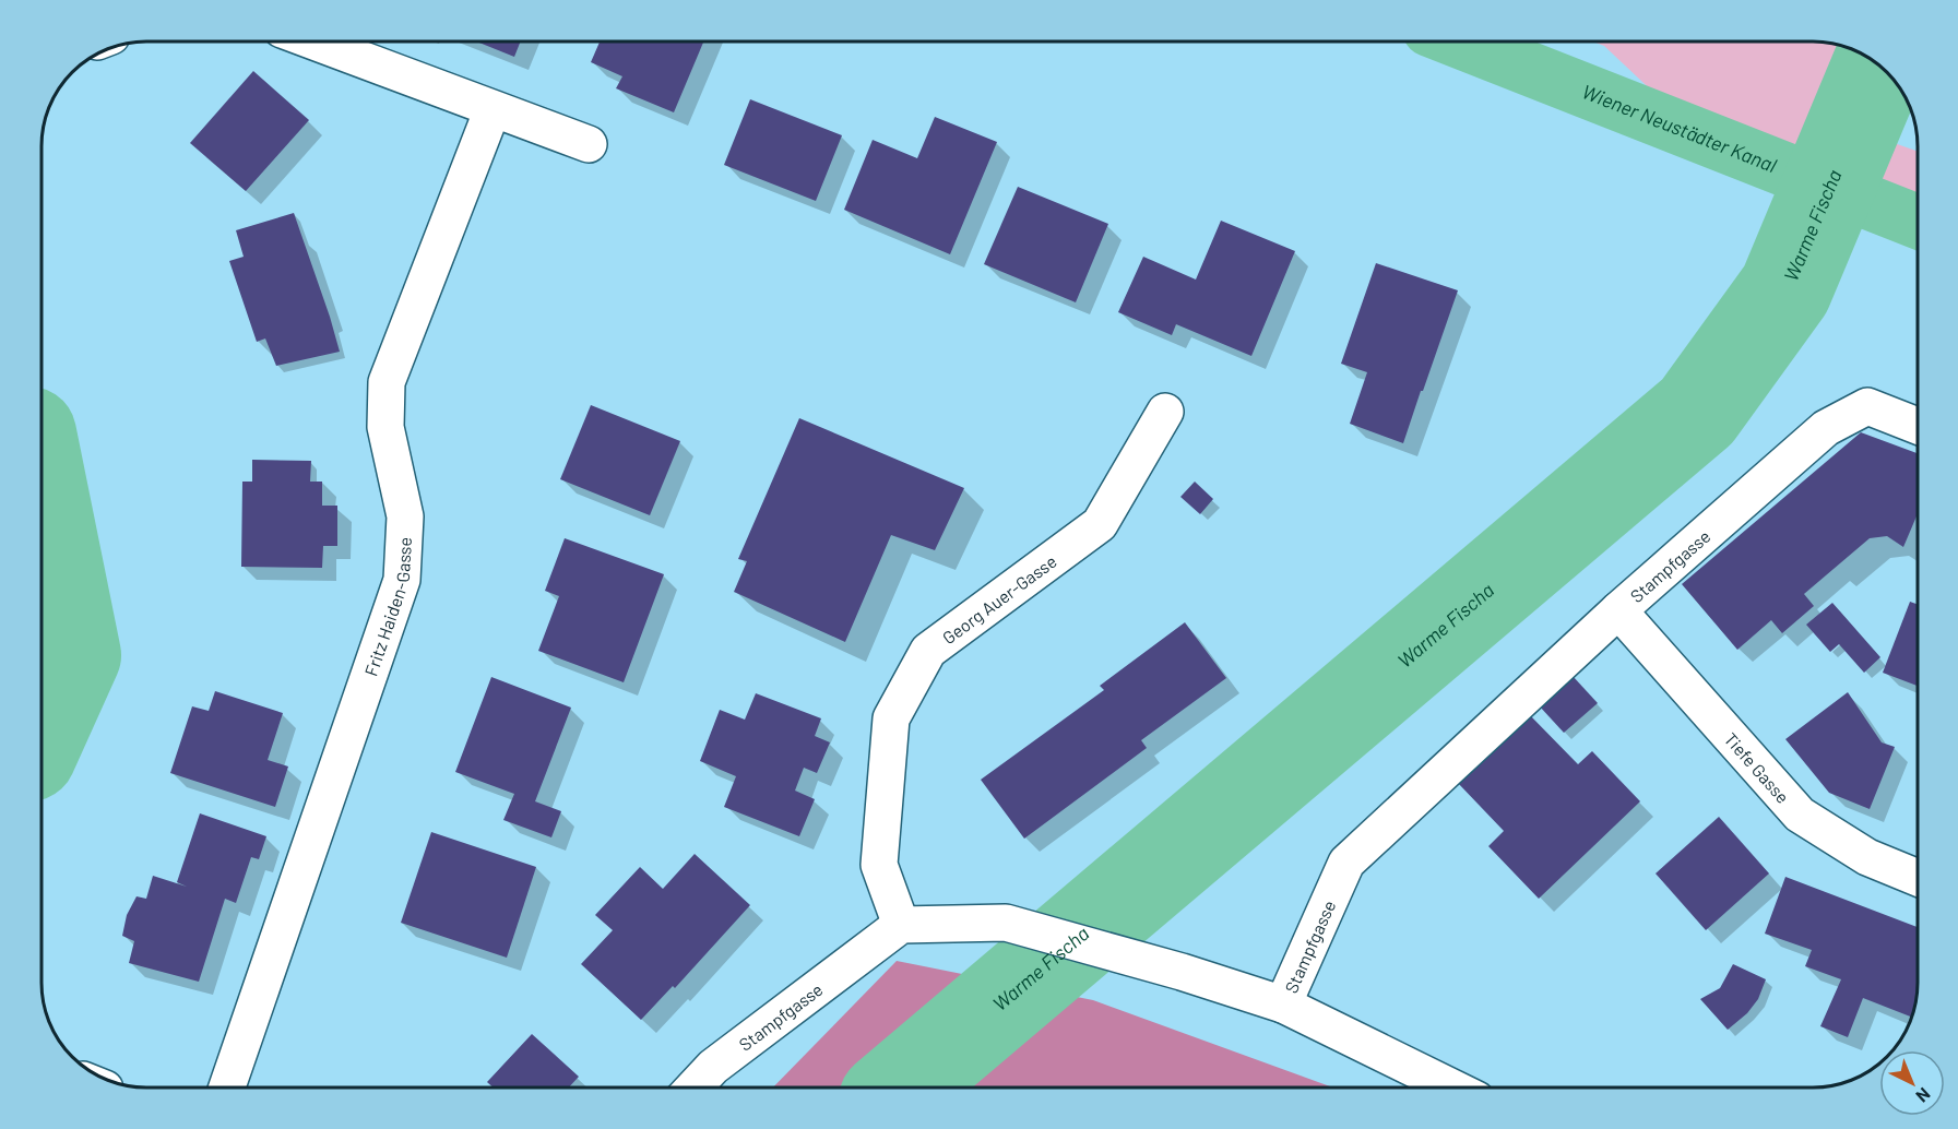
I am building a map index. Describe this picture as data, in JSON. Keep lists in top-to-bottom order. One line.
{"streets":{"street":["Stampfgasse","Georg Auer-Gasse","Fritz Haiden-Gasse","Tiefe Gasse"]},"crossings":[["Stampfgasse","Georg Auer-Gasse"],["Stampfgasse","Tiefe Gasse"]],"water":["Wiener Neustädter Kanal","Warme Fischa"],"north":"bottom right"}
